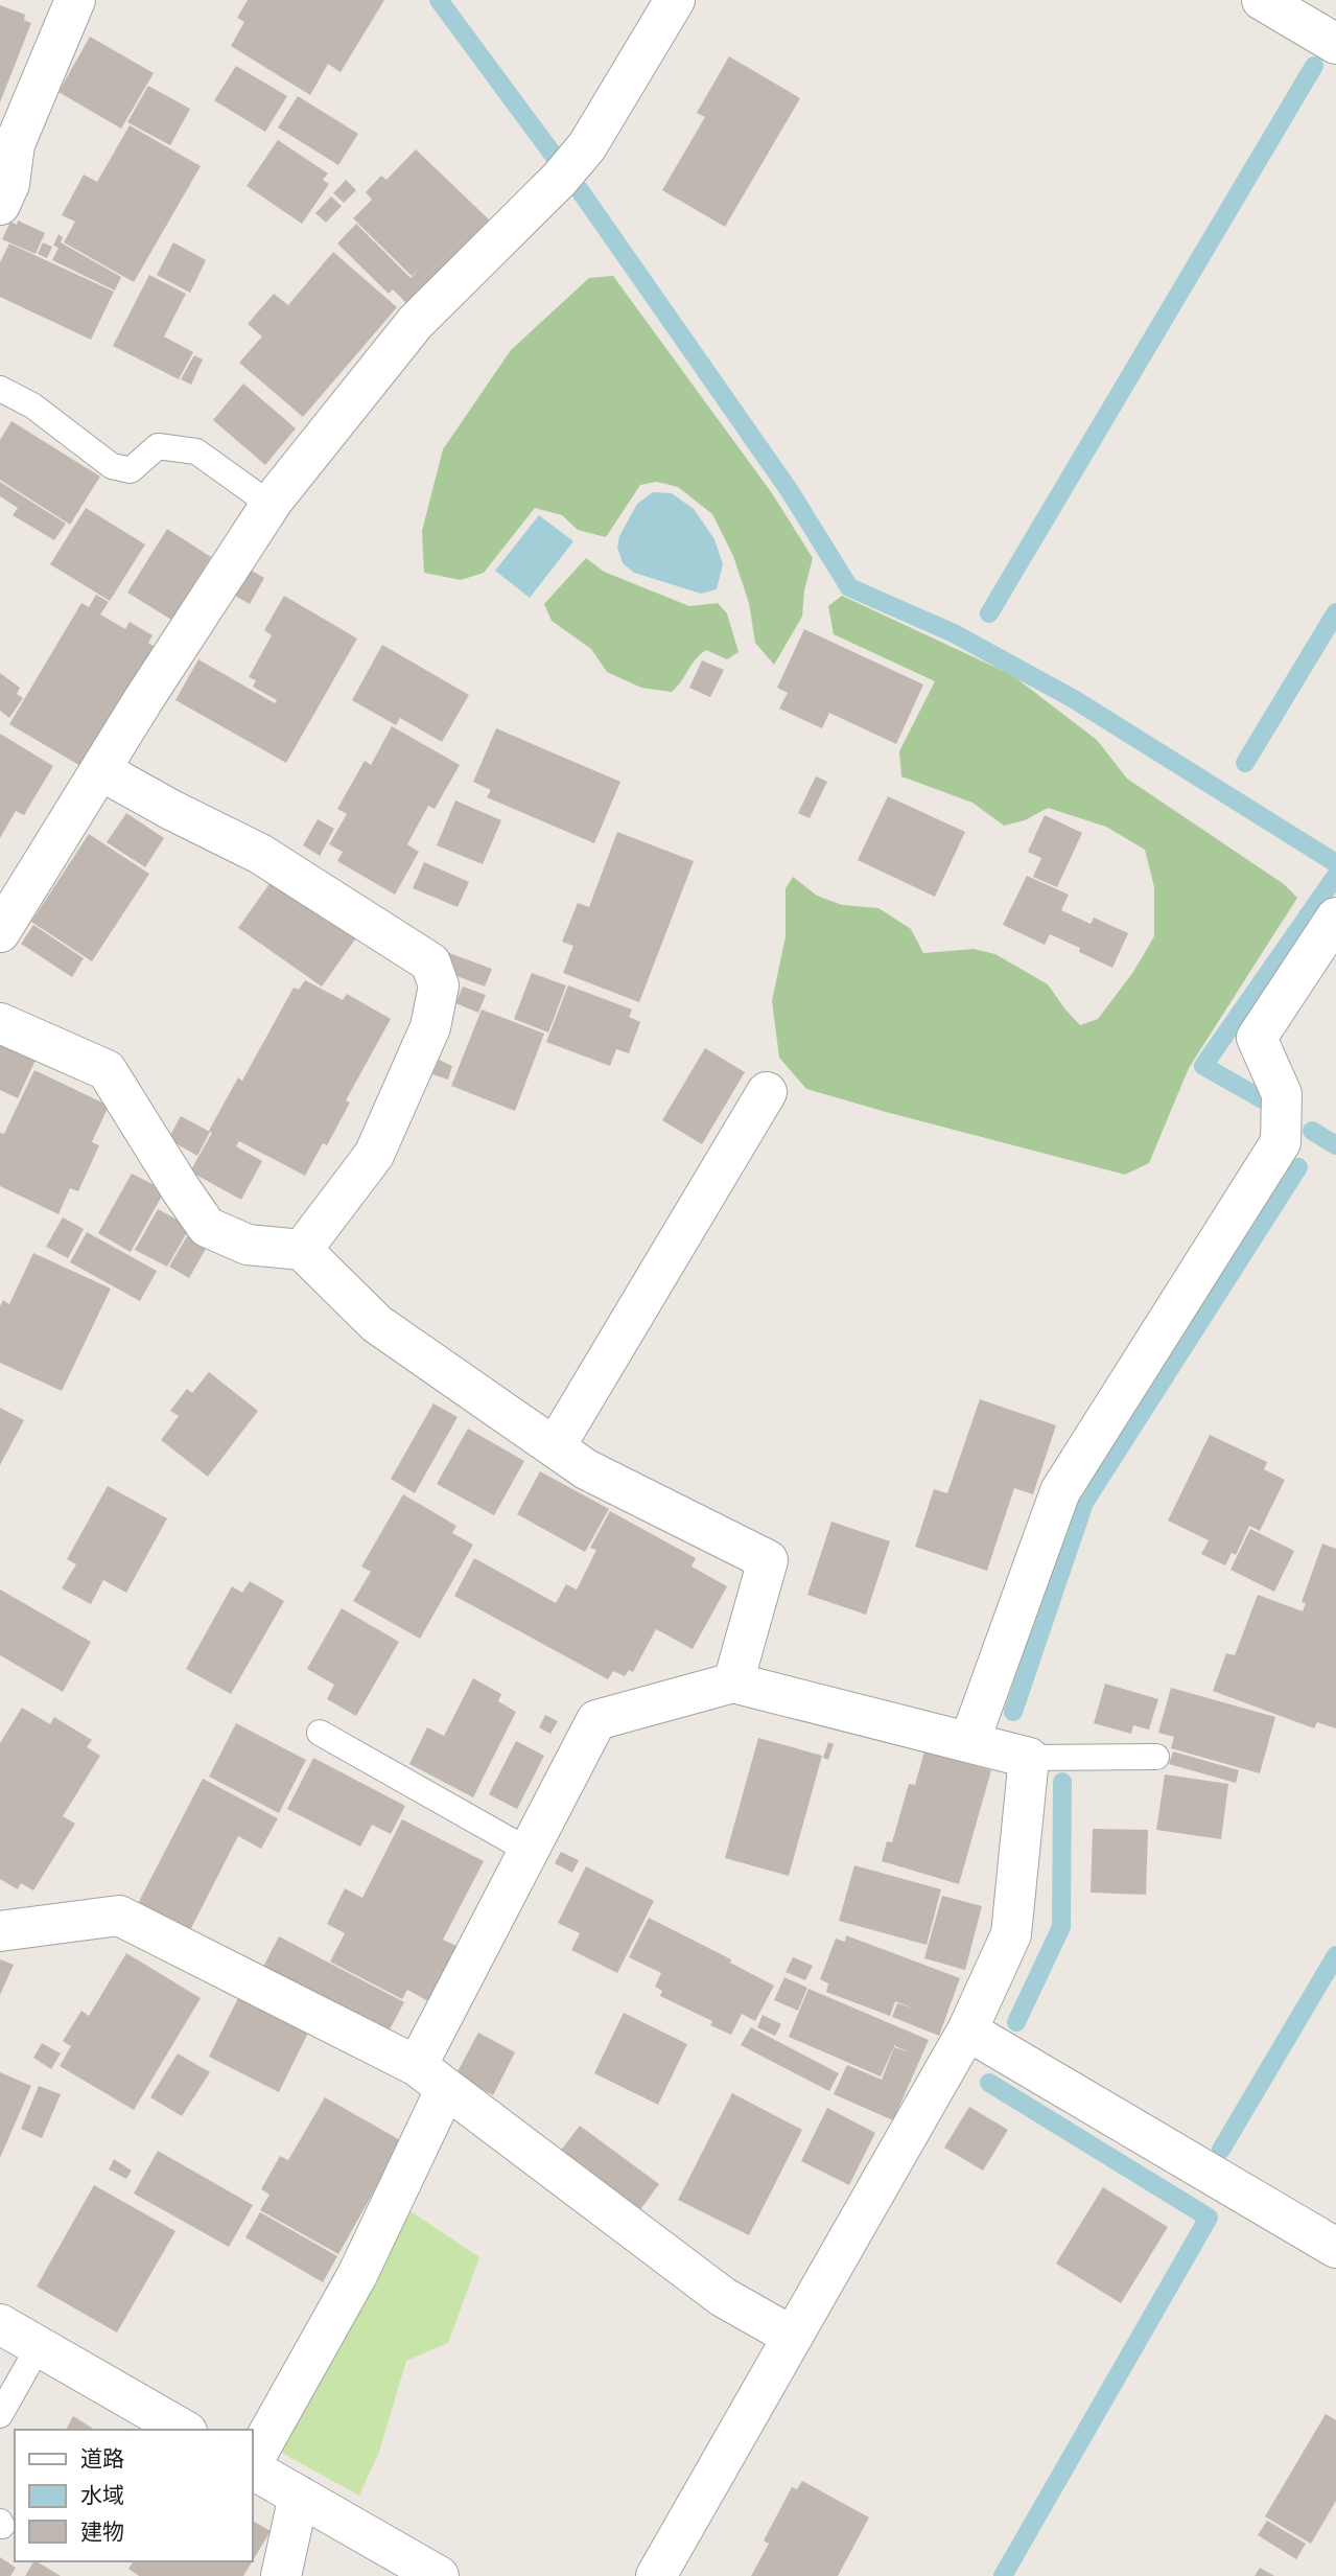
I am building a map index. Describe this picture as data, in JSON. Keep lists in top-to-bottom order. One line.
{"legend":["道路","水域","建物"]}
